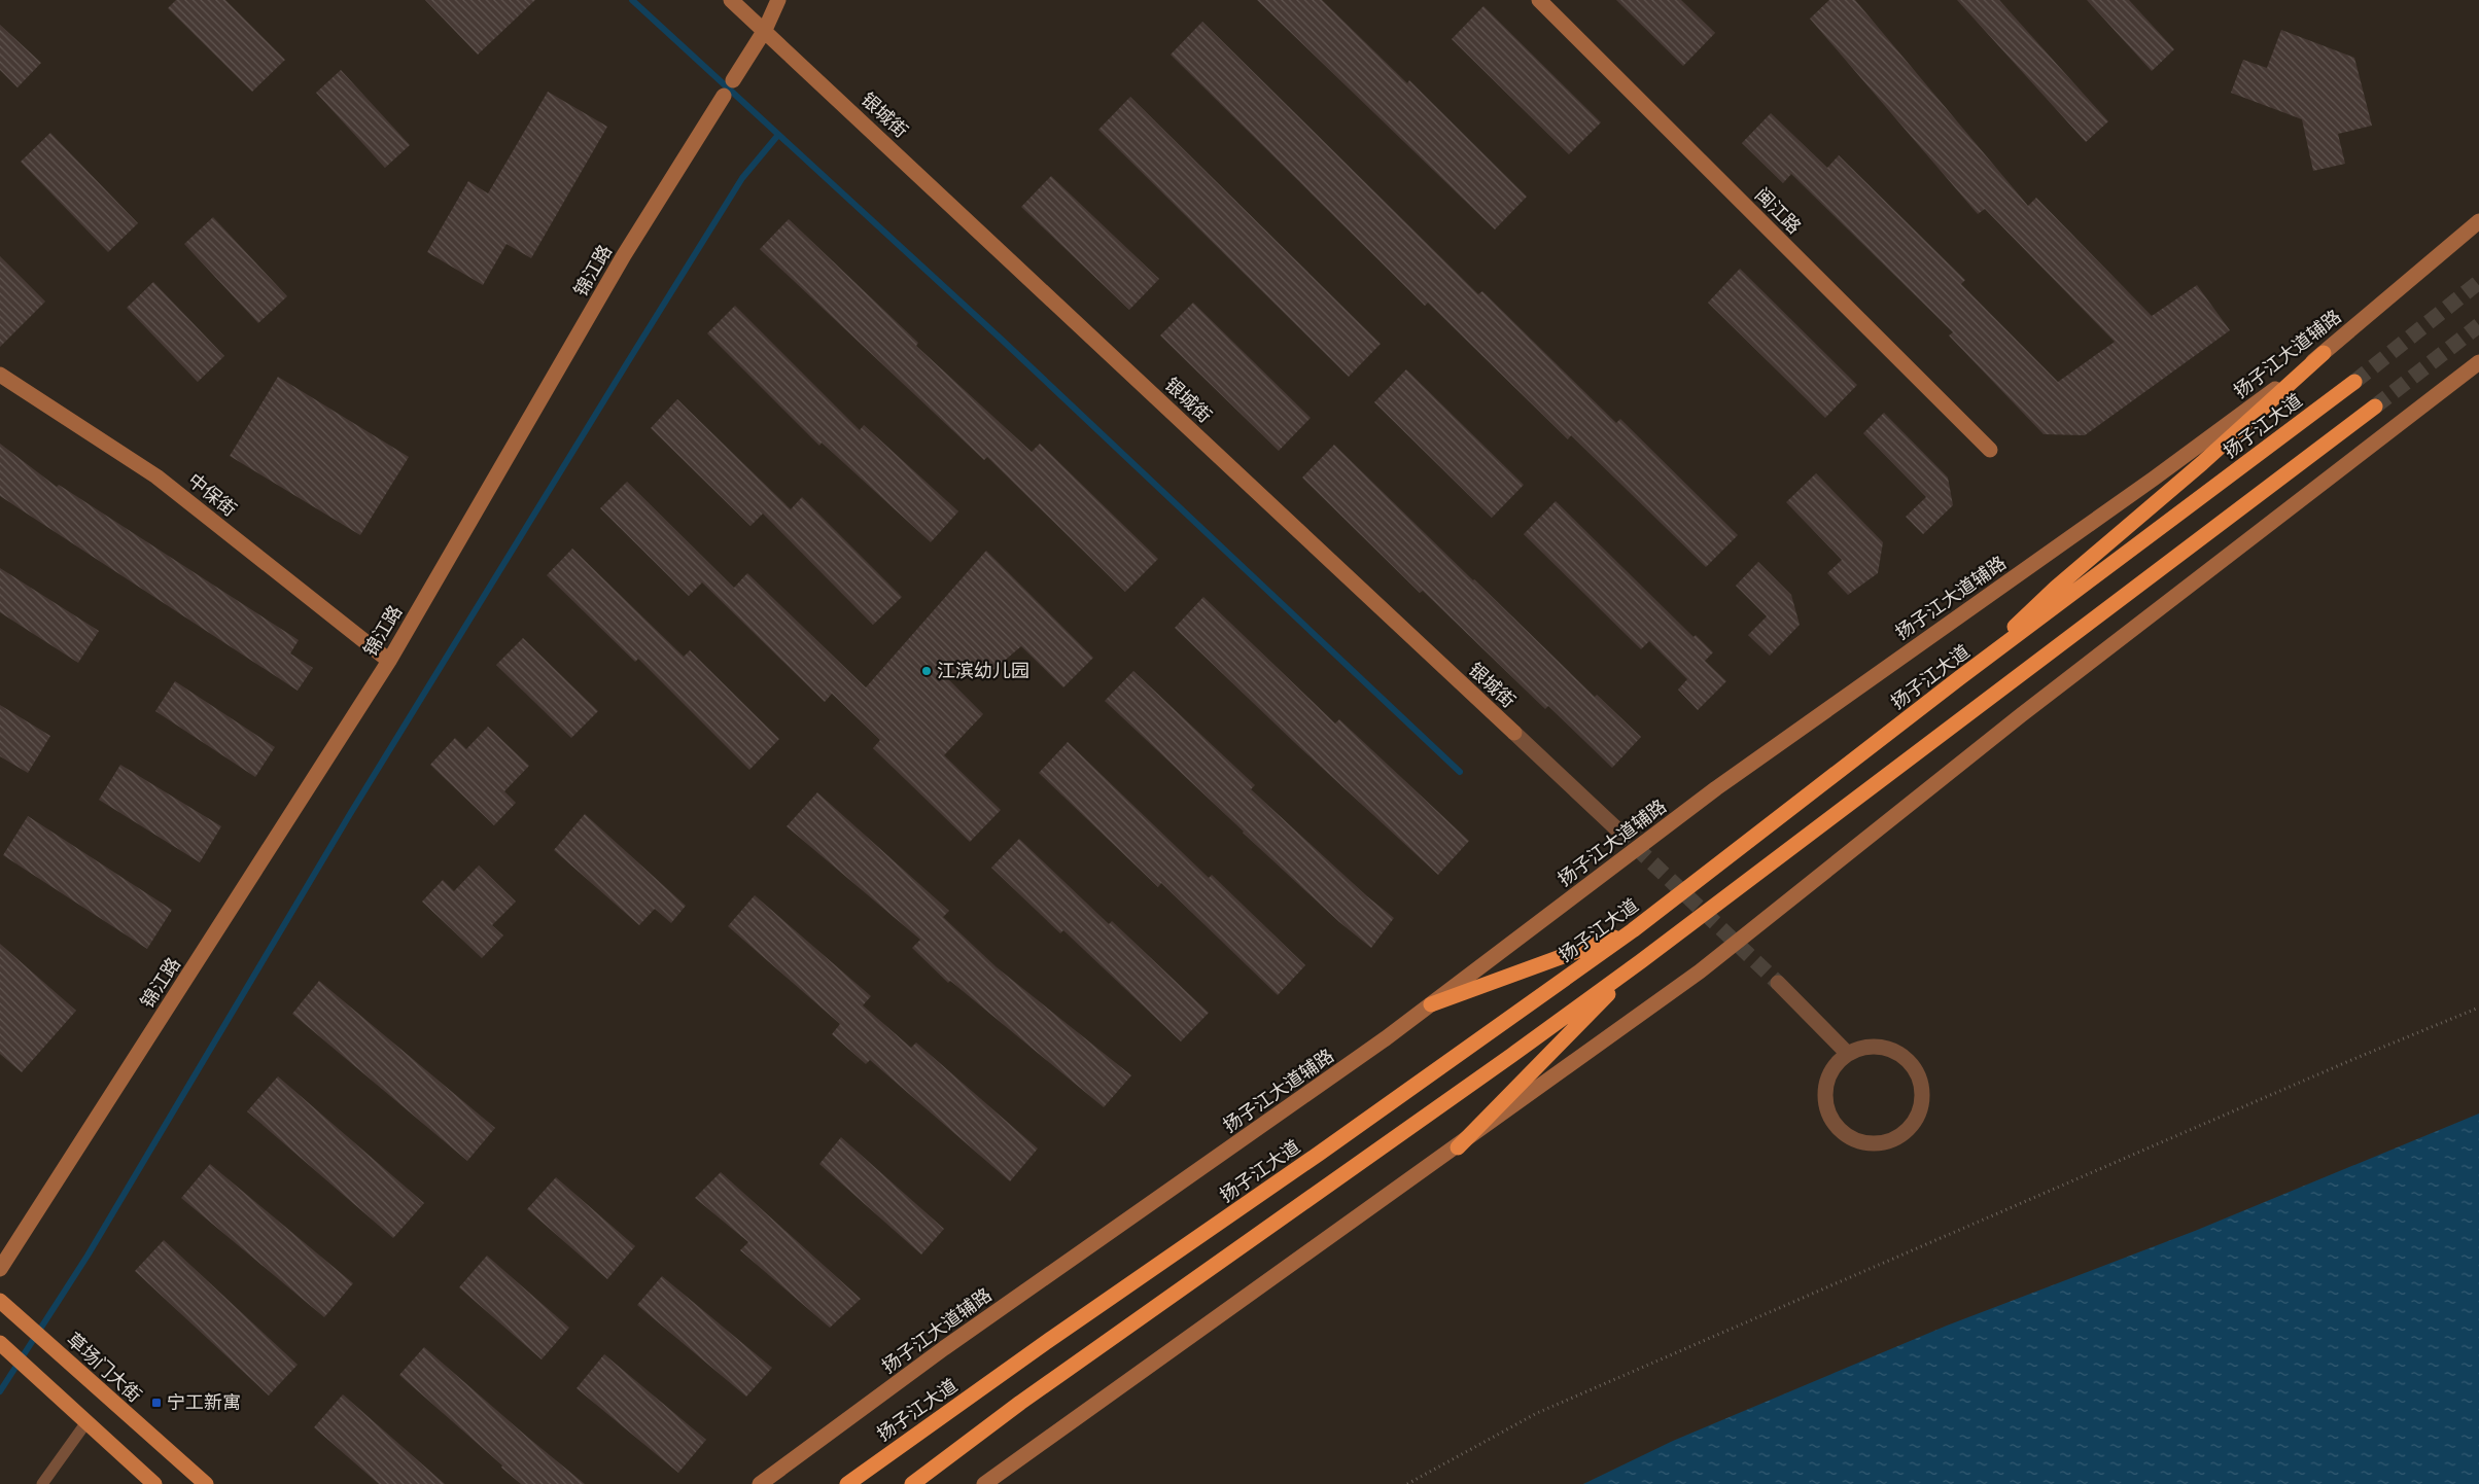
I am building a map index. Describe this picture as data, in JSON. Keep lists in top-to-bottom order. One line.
{"streets":{"highway":["扬子江大道"],"main road":["银城街","闽江路","锦江路","扬子江大道辅路","中保街","草场门大街"]},"crossings":[["银城街","锦江路"],["锦江路","中保街"]],"places":{"other":["江滨幼儿园"],"transit":["宁工新寓"]}}
